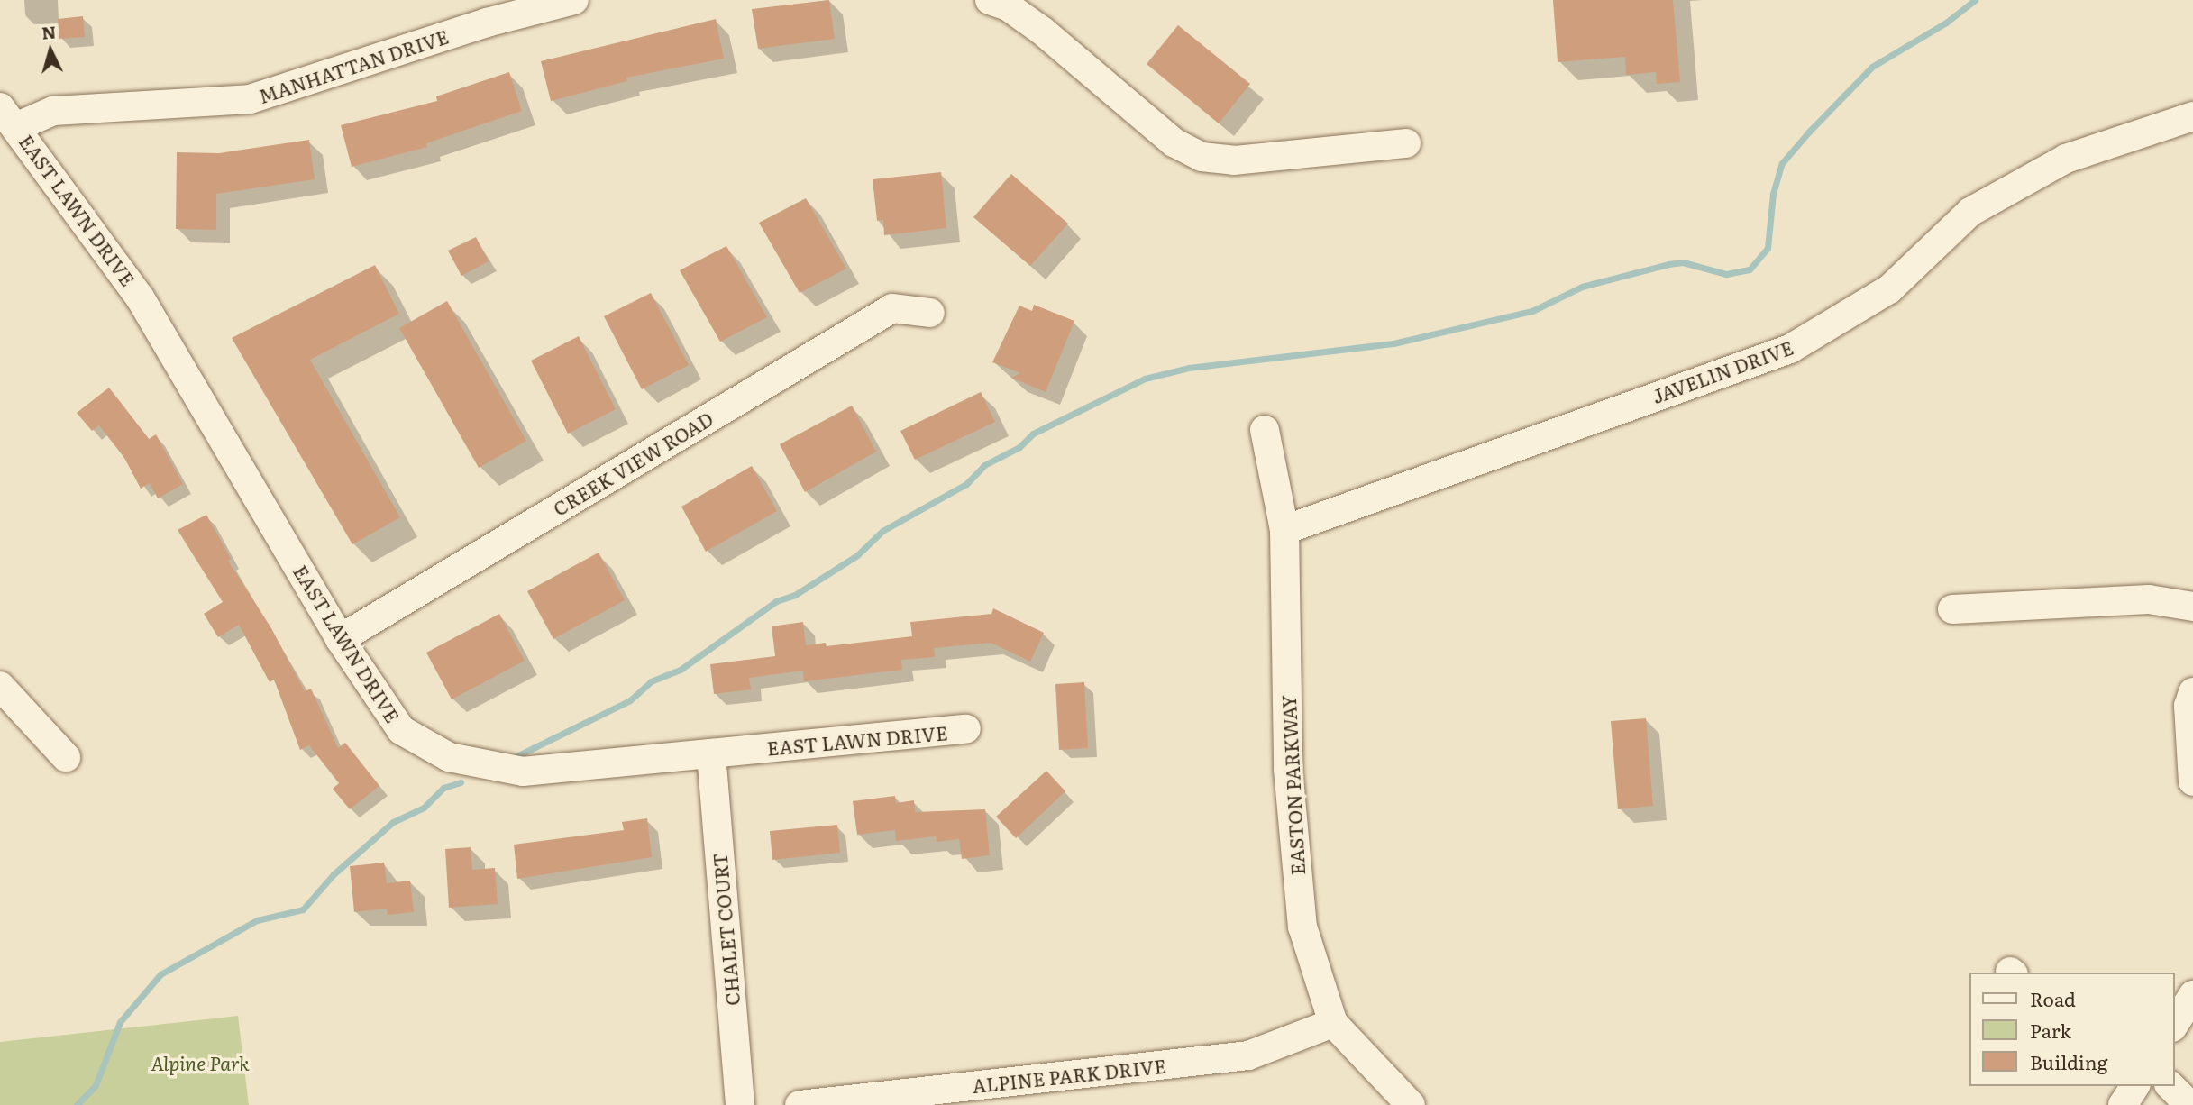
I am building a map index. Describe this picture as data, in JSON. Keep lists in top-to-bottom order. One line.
{"streets":{"street":["MANHATTAN DRIVE","EAST LAWN DRIVE","JAVELIN DRIVE","CREEK VIEW ROAD","EASTON PARKWAY","CHALET COURT","ALPINE PARK DRIVE"]},"crossings":[["MANHATTAN DRIVE","EAST LAWN DRIVE"],["EAST LAWN DRIVE","CREEK VIEW ROAD"],["EAST LAWN DRIVE","CHALET COURT"],["JAVELIN DRIVE","EASTON PARKWAY"],["EASTON PARKWAY","ALPINE PARK DRIVE"]],"parks":["Alpine Park"],"legend":["Road","Park","Building"],"north":"top"}
